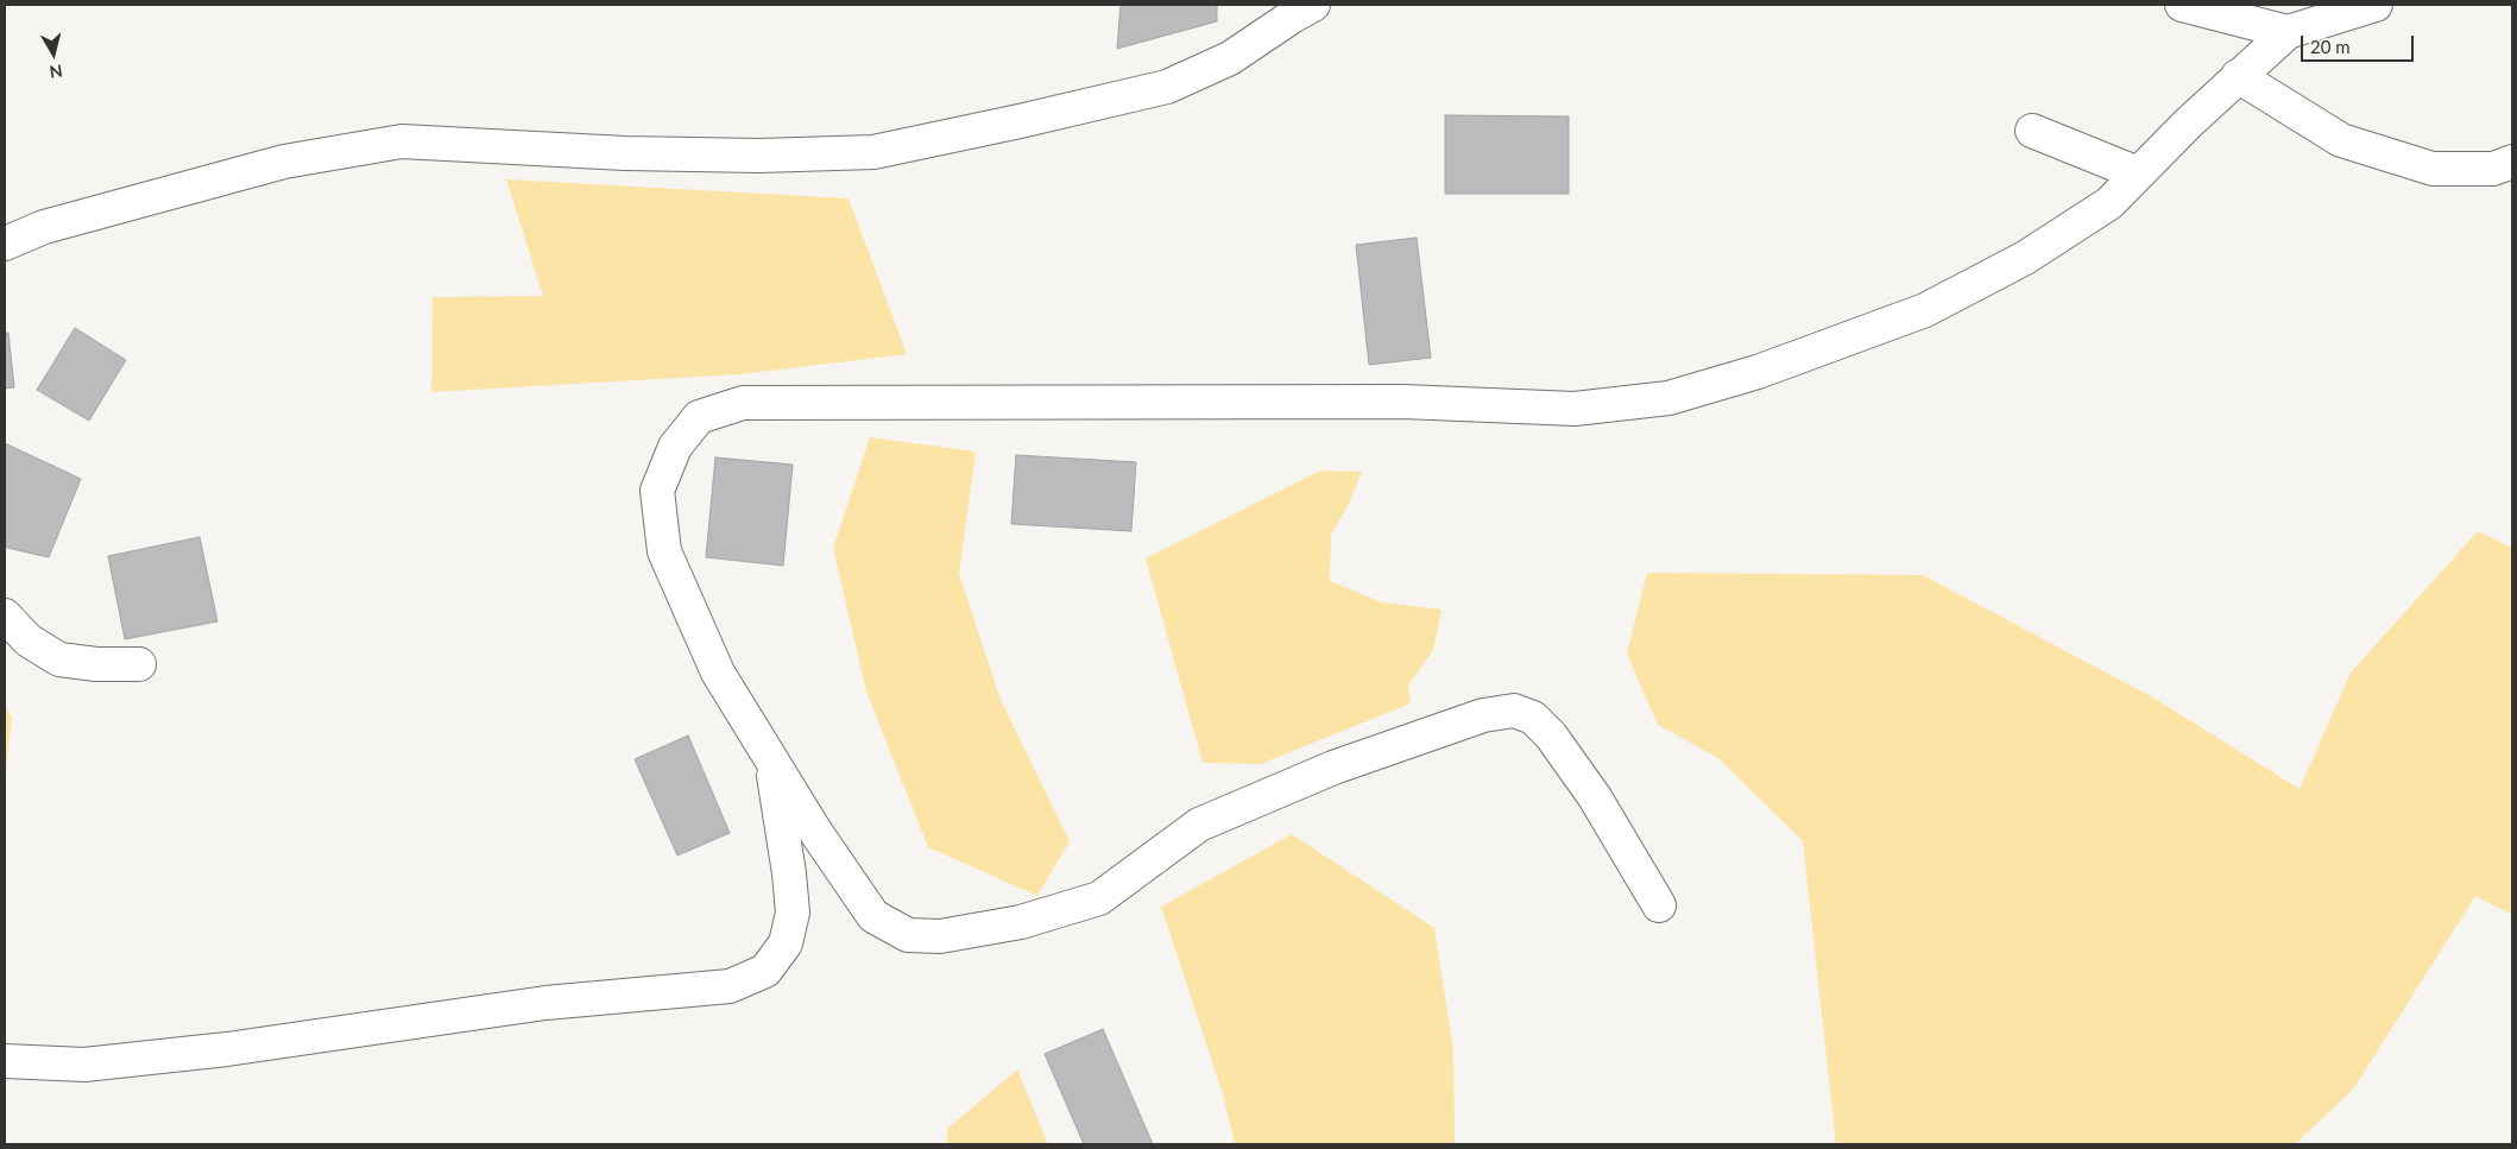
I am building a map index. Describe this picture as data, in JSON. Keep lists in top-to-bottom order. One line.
{"scale_bar":"20 m","north":"bottom"}
